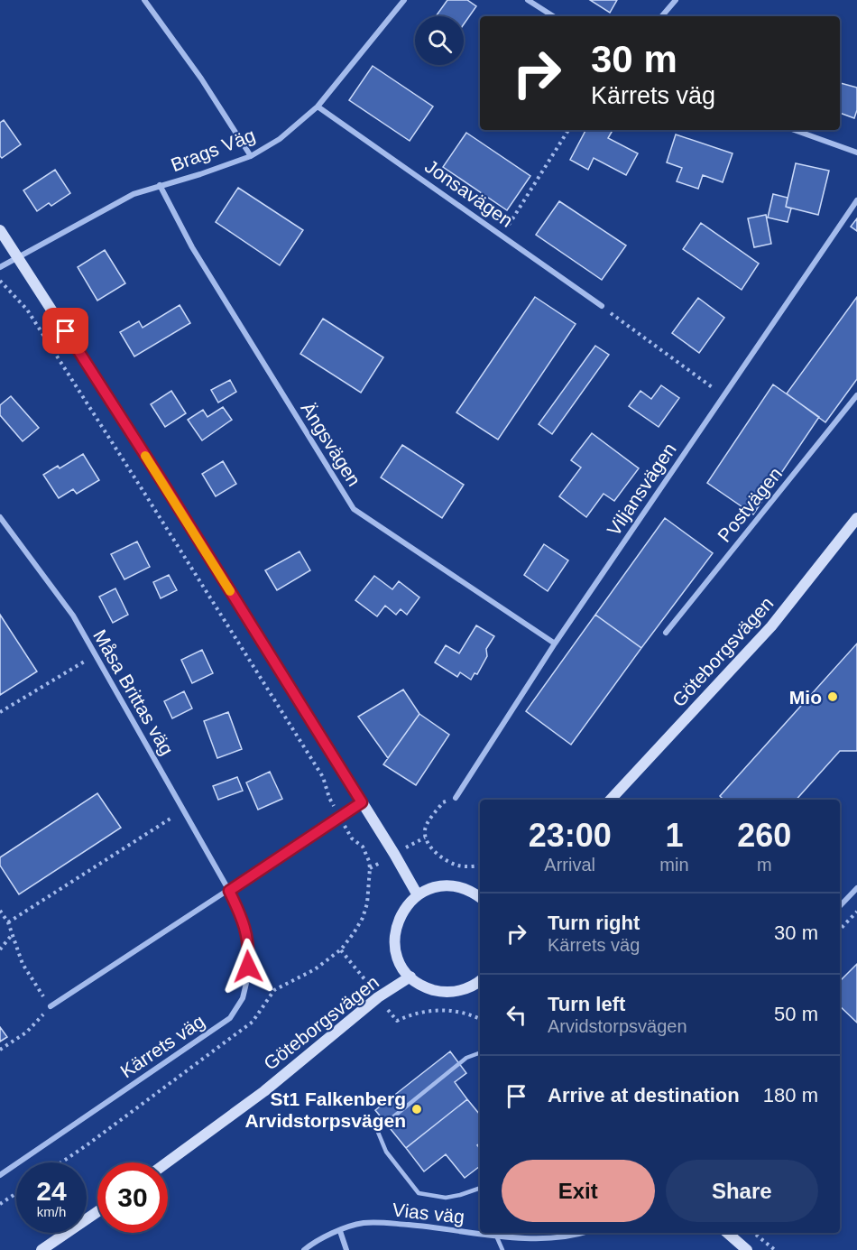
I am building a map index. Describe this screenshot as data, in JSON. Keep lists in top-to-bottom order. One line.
{"streets":{"main road":["Göteborgsvägen"],"street":["Brags Väg","Jonsavägen","Ängsvägen","Viljansvägen","Postvägen","Måsa Brittas väg","Kärrets väg","Vias väg"]},"crossings":[["Brags Väg","Jonsavägen"],["Brags Väg","Ängsvägen"],["Ängsvägen","Viljansvägen"],["Måsa Brittas väg","Kärrets väg"]],"places":["Mio","St1 Falkenberg Arvidstorpsvägen"],"page":{"turn":["30 m","Kärrets väg"],"eta":["23:00","Arrival","1","min","260","m"],"list":[{"name":"Turn right","note":"Kärrets väg","value":"30 m"},{"name":"Turn left","note":"Arvidstorpsvägen","value":"50 m"},{"name":"Arrive at destination","value":"180 m"}],"buttons":["Exit","Share"],"speed":"24 km/h","limit":"30"}}
